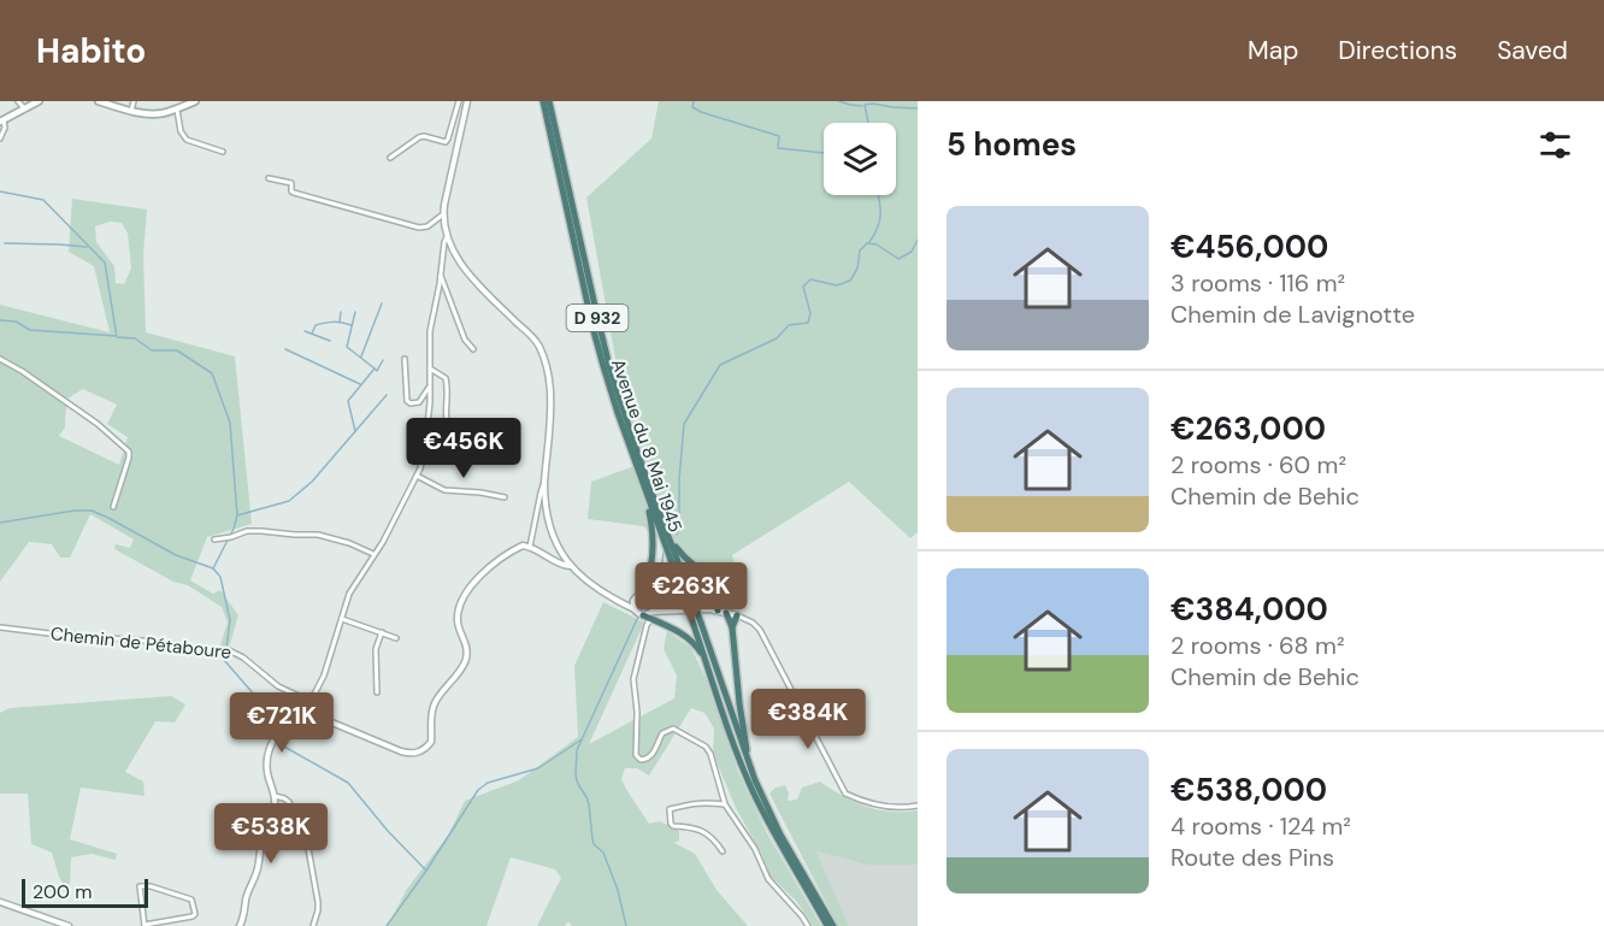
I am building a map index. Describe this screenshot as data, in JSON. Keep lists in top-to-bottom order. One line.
{"streets":{"highway":["D 932","Avenue du 8 Mai 1945"],"street":["Chemin de Pétaboure"]},"crossings":[["D 932","Avenue du 8 Mai 1945"]],"scale_bar":"200 m","page":{"header":"Habito","nav":["Map","Directions","Saved"],"heading":"5 homes","list":[{"name":"€456,000","note":"3 rooms · 116 m² · Chemin de Lavignotte"},{"name":"€263,000","note":"2 rooms · 60 m² · Chemin de Behic"},{"name":"€384,000","note":"2 rooms · 68 m² · Chemin de Behic"},{"name":"€538,000","note":"4 rooms · 124 m² · Route des Pins"}],"price":["€456K","€263K","€384K","€721K","€538K"],"scale":"200 m"}}
